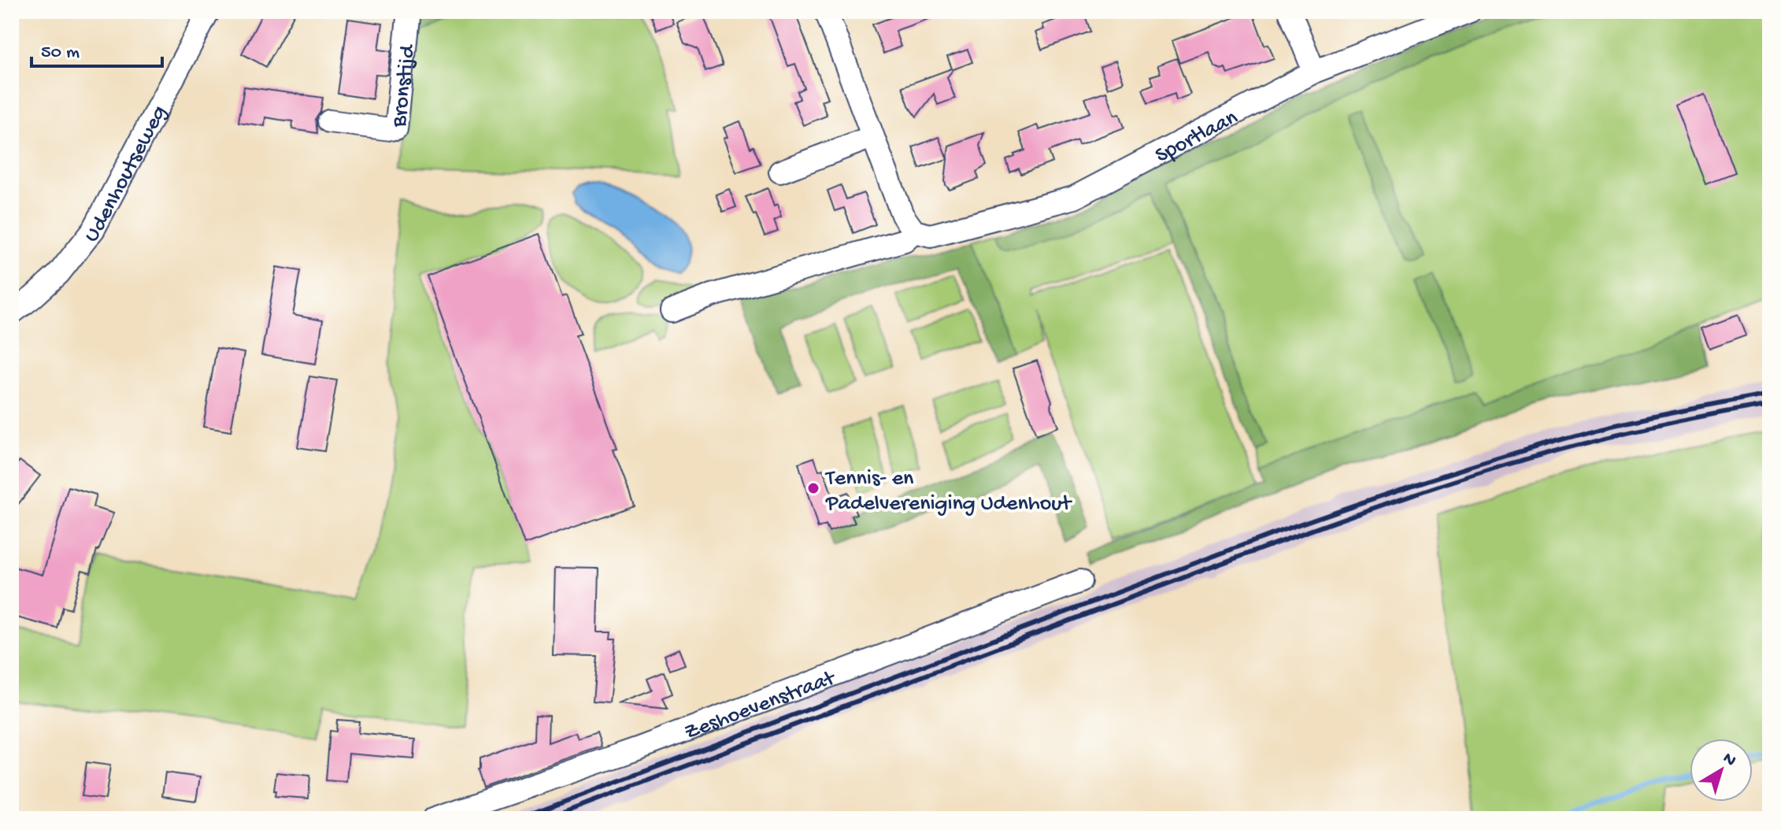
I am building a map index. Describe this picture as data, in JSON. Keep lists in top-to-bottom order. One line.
{"streets":{"street":["Bronstijd","Sportlaan","Udenhoutseweg","Zeshoevenstraat"]},"places":["Tennis- en Padelvereniging Udenhout"],"scale_bar":"50 m","north":"top right"}
